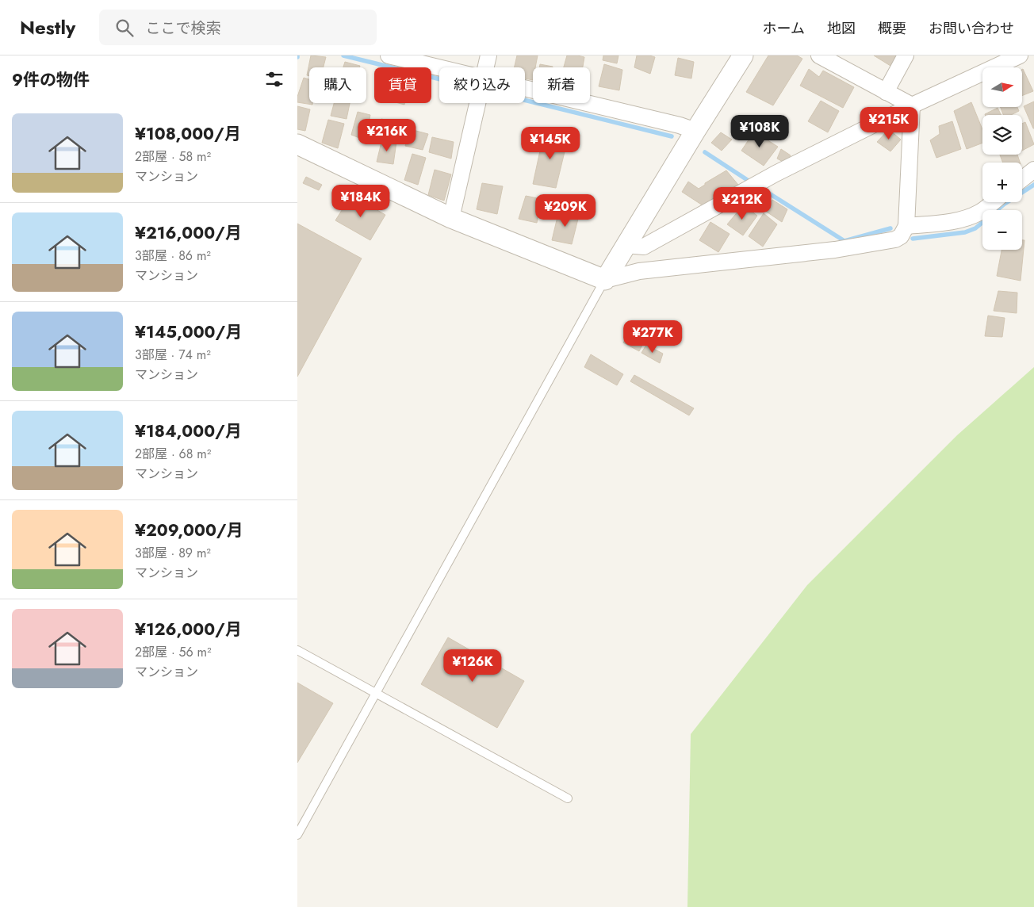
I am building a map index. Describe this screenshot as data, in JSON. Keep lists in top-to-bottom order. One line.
{"north":"right","page":{"header":"Nestly","search":"ここで検索","nav":["ホーム","地図","概要","お問い合わせ"],"heading":"9件の物件","map_buttons":["+","−"],"chip":["購入","賃貸","絞り込み","新着"],"list":[{"name":"¥108,000/月","note":"2部屋 · 58 m² · マンション"},{"name":"¥216,000/月","note":"3部屋 · 86 m² · マンション"},{"name":"¥145,000/月","note":"3部屋 · 74 m² · マンション"},{"name":"¥184,000/月","note":"2部屋 · 68 m² · マンション"},{"name":"¥209,000/月","note":"3部屋 · 89 m² · マンション"},{"name":"¥126,000/月","note":"2部屋 · 56 m² · マンション"}],"price":["¥215K","¥108K","¥216K","¥145K","¥184K","¥212K","¥209K","¥277K","¥126K"]}}
